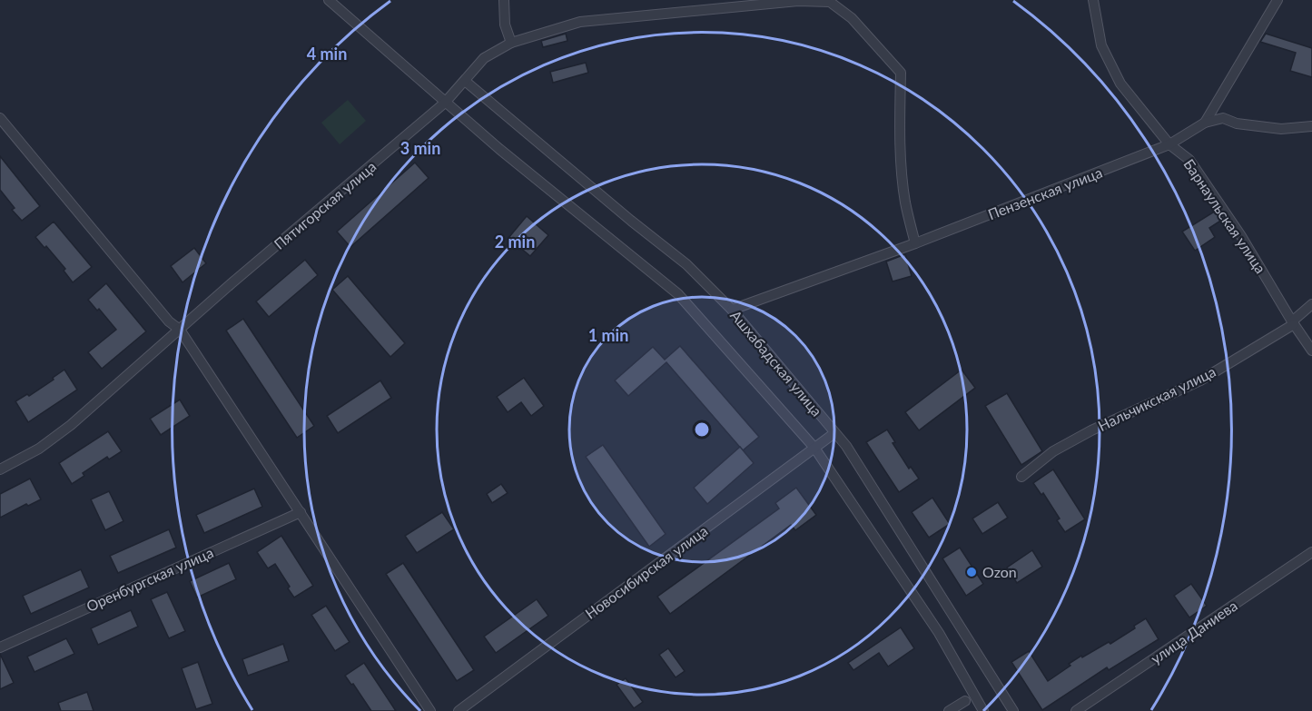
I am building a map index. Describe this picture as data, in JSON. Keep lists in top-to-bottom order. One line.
{"streets":{"street":["Пензенская улица","Пятигорская улица","Барнаульская улица","Ашхабадская улица","Нальчикская улица","Новосибирская улица","Оренбургская улица","улица Даниева"]},"crossings":[["Пензенская улица","Пятигорская улица"],["Пензенская улица","Барнаульская улица"],["Пензенская улица","Ашхабадская улица"],["Пятигорская улица","Ашхабадская улица"],["Барнаульская улица","Нальчикская улица"],["Ашхабадская улица","Новосибирская улица"]],"places":["Ozon"],"rings":["4 min","3 min","2 min","1 min"]}
